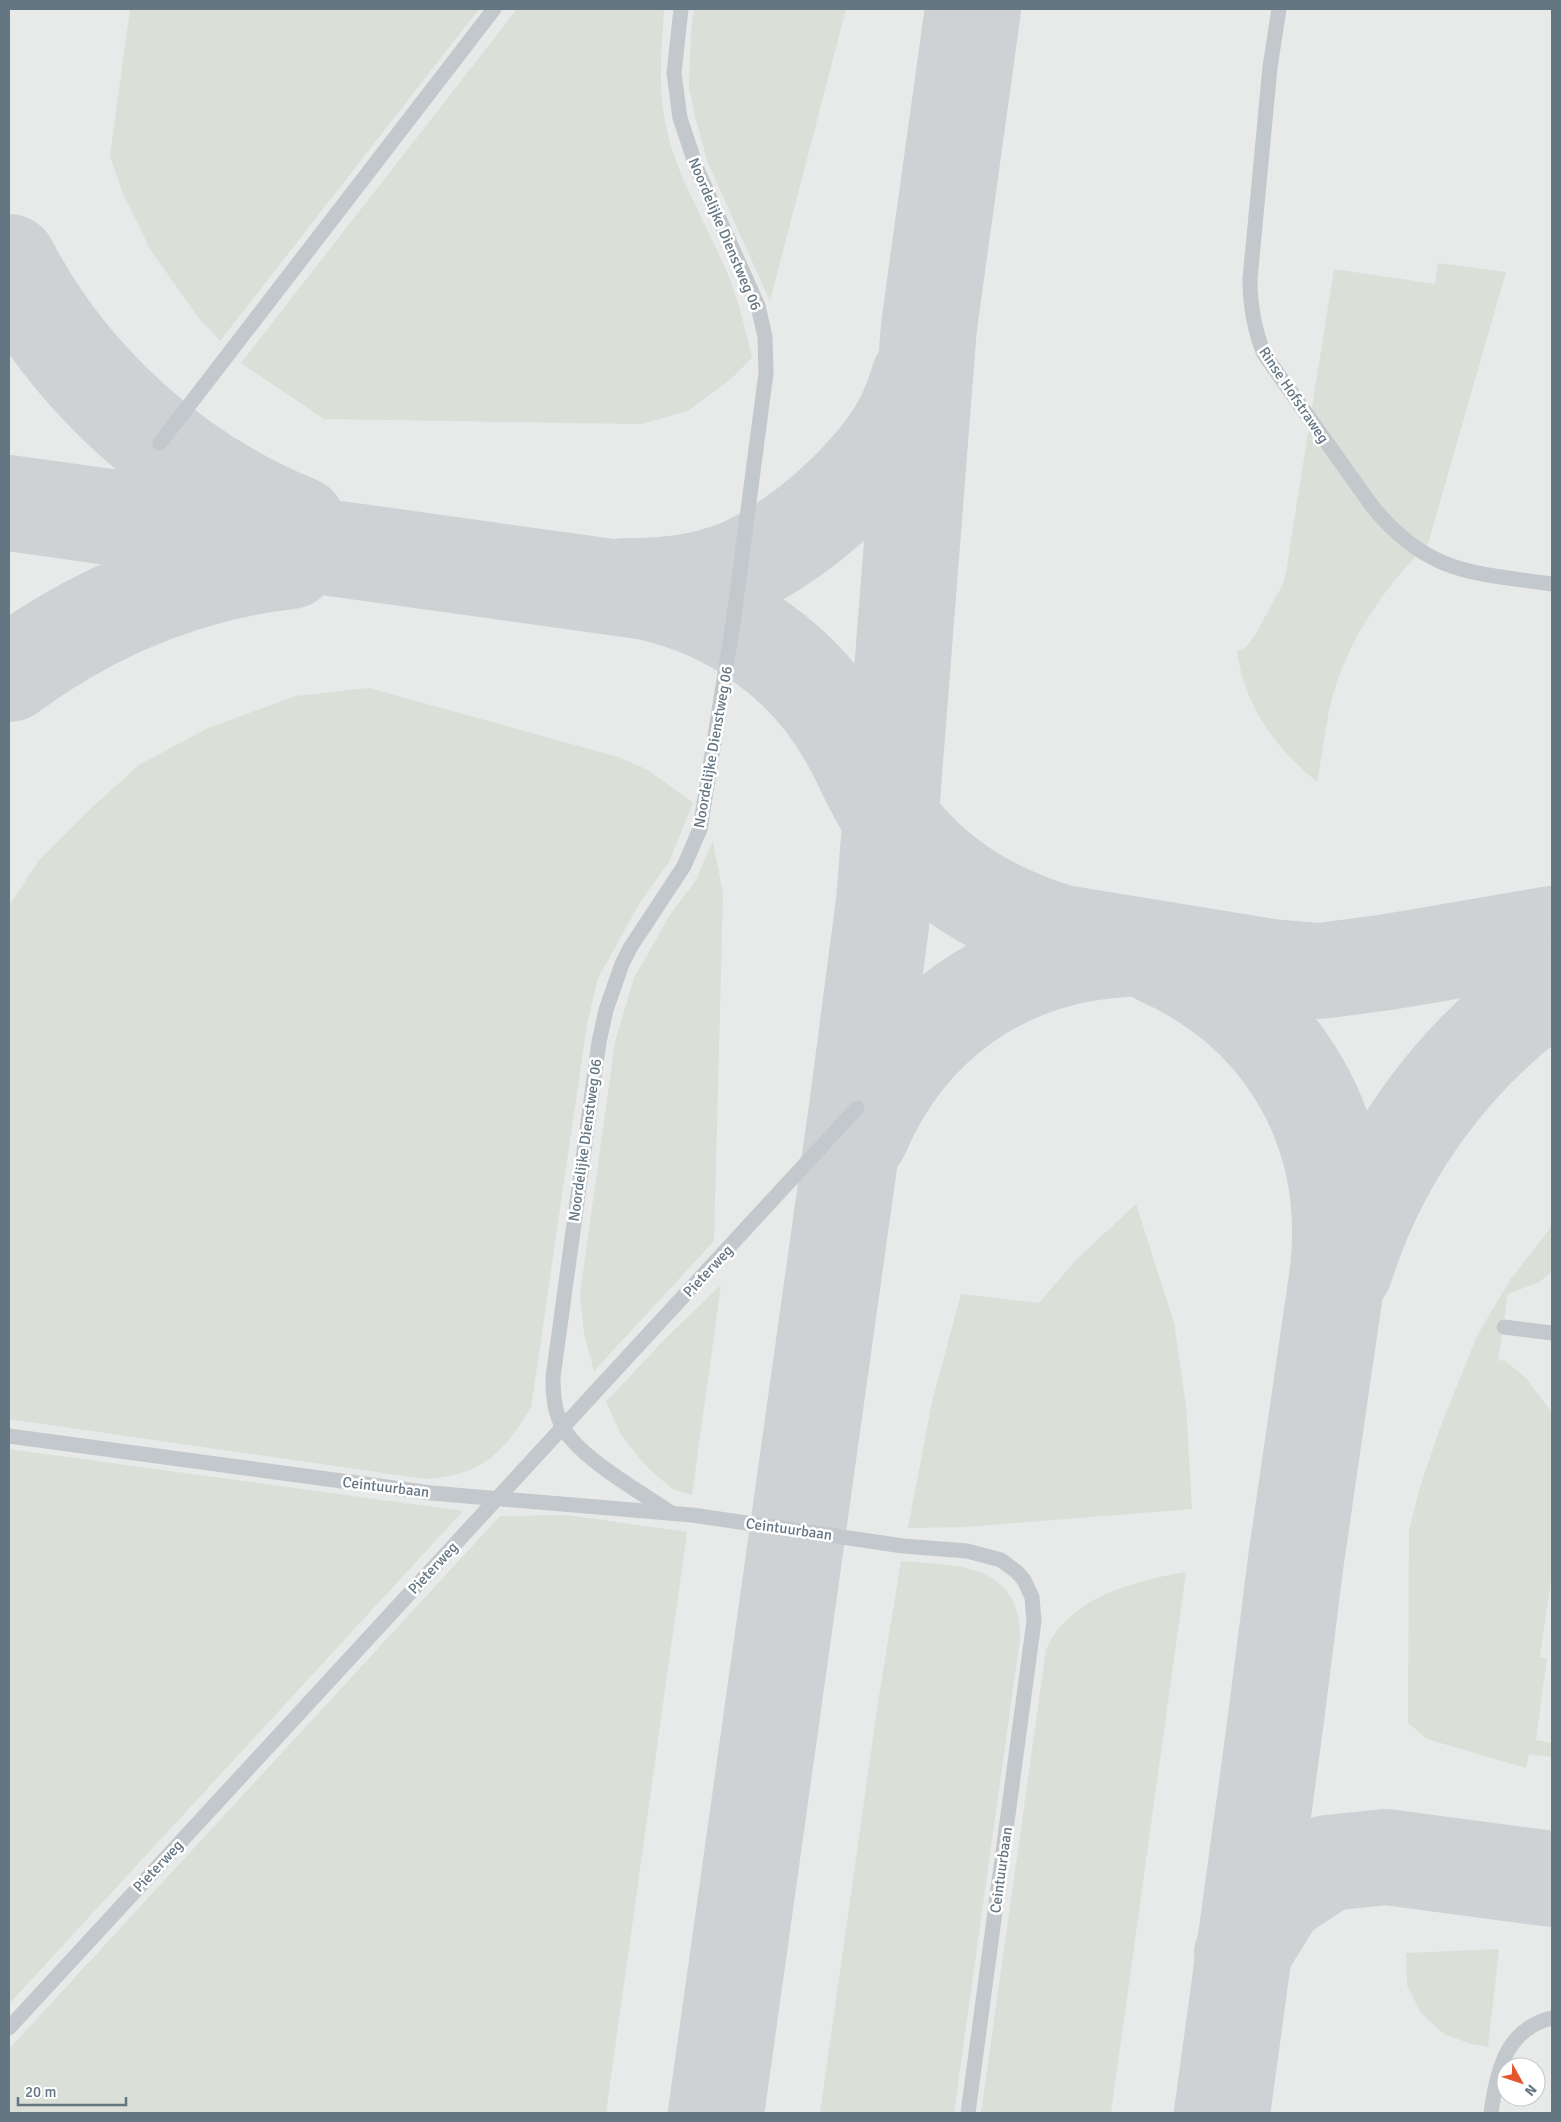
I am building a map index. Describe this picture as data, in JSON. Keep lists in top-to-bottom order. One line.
{"streets":{"lane":["Noordelijke Dienstweg 06","Rinse Hofstraweg","Pieterweg","Ceintuurbaan"]},"crossings":[["Noordelijke Dienstweg 06","Pieterweg"],["Noordelijke Dienstweg 06","Ceintuurbaan"],["Pieterweg","Ceintuurbaan"]],"scale_bar":"20 m","north":"bottom right"}
